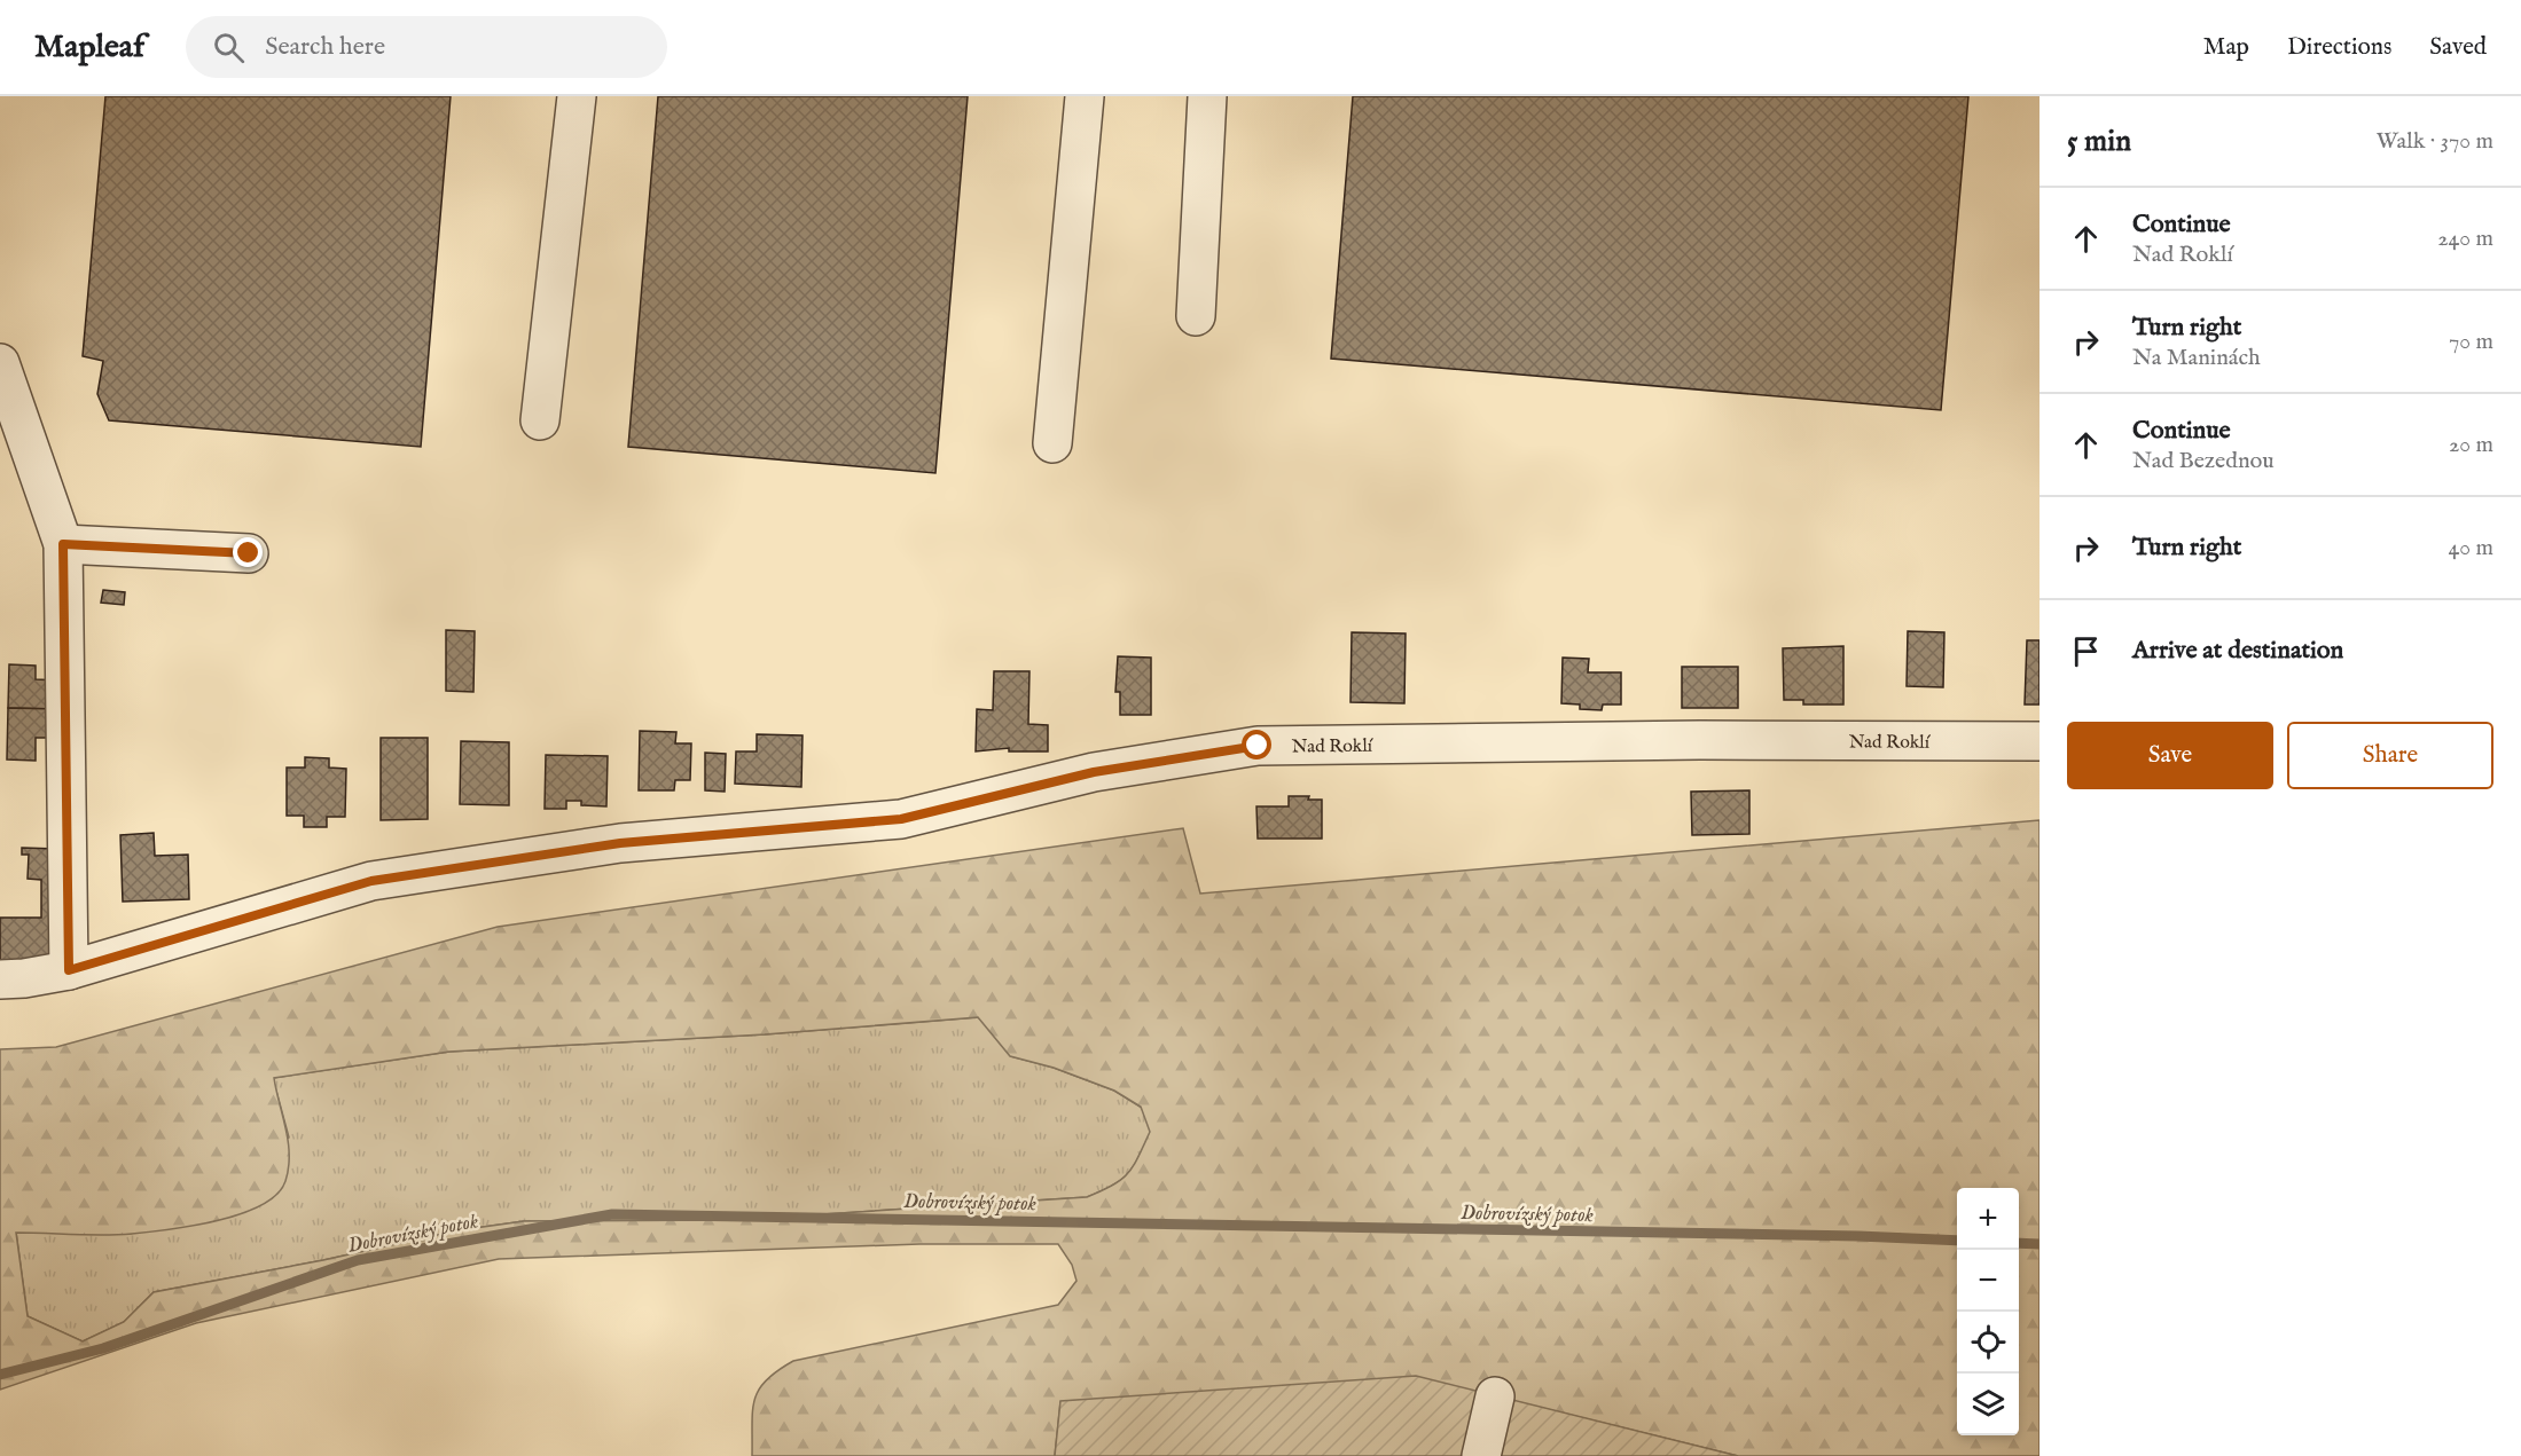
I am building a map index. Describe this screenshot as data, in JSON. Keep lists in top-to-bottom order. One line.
{"streets":{"street":["Nad Roklí"]},"water":["Dobrovízský potok"],"page":{"header":"Mapleaf","search":"Search here","nav":["Map","Directions","Saved"],"heading":["5 min","Walk · 370 m"],"list":[["Continue","Nad Roklí","240 m"],["Turn right","Na Maninách","70 m"],["Continue","Nad Bezednou","20 m"],["Turn right","40 m"],"Arrive at destination"],"buttons":["Save","Share"],"map_buttons":["+","−"]}}
